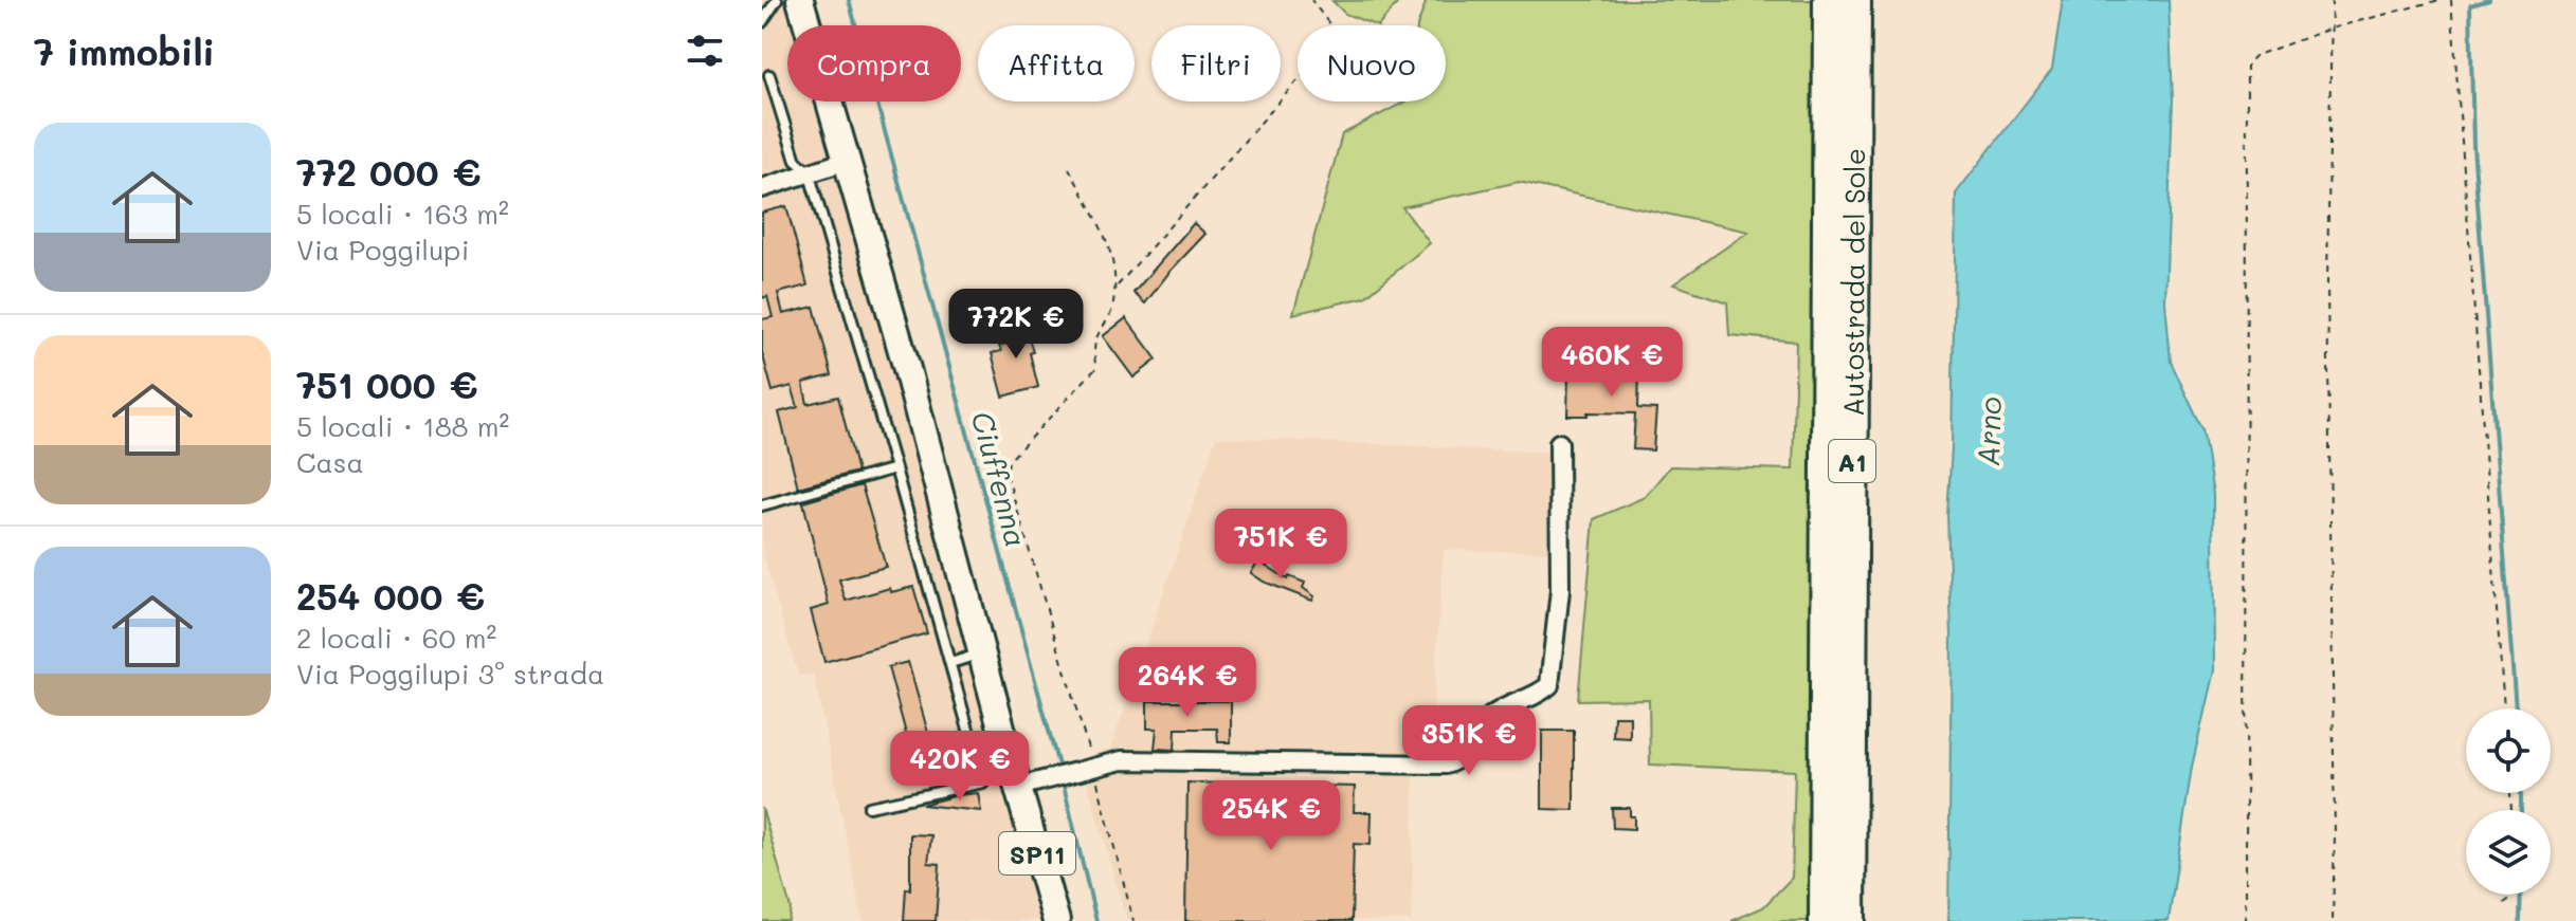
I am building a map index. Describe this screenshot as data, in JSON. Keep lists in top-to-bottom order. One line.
{"streets":{"highway":["Autostrada del Sole","A1"],"main road":["SP11"]},"water":["Arno","Ciuffenna"],"page":{"heading":"7 immobili","chip":["Compra","Affitta","Filtri","Nuovo"],"list":[{"name":"772 000 €","note":"5 locali · 163 m² · Via Poggilupi"},{"name":"751 000 €","note":"5 locali · 188 m² · Casa"},{"name":"254 000 €","note":"2 locali · 60 m² · Via Poggilupi 3° strada"}],"price":["772K €","460K €","751K €","264K €","351K €","420K €","254K €"]}}
